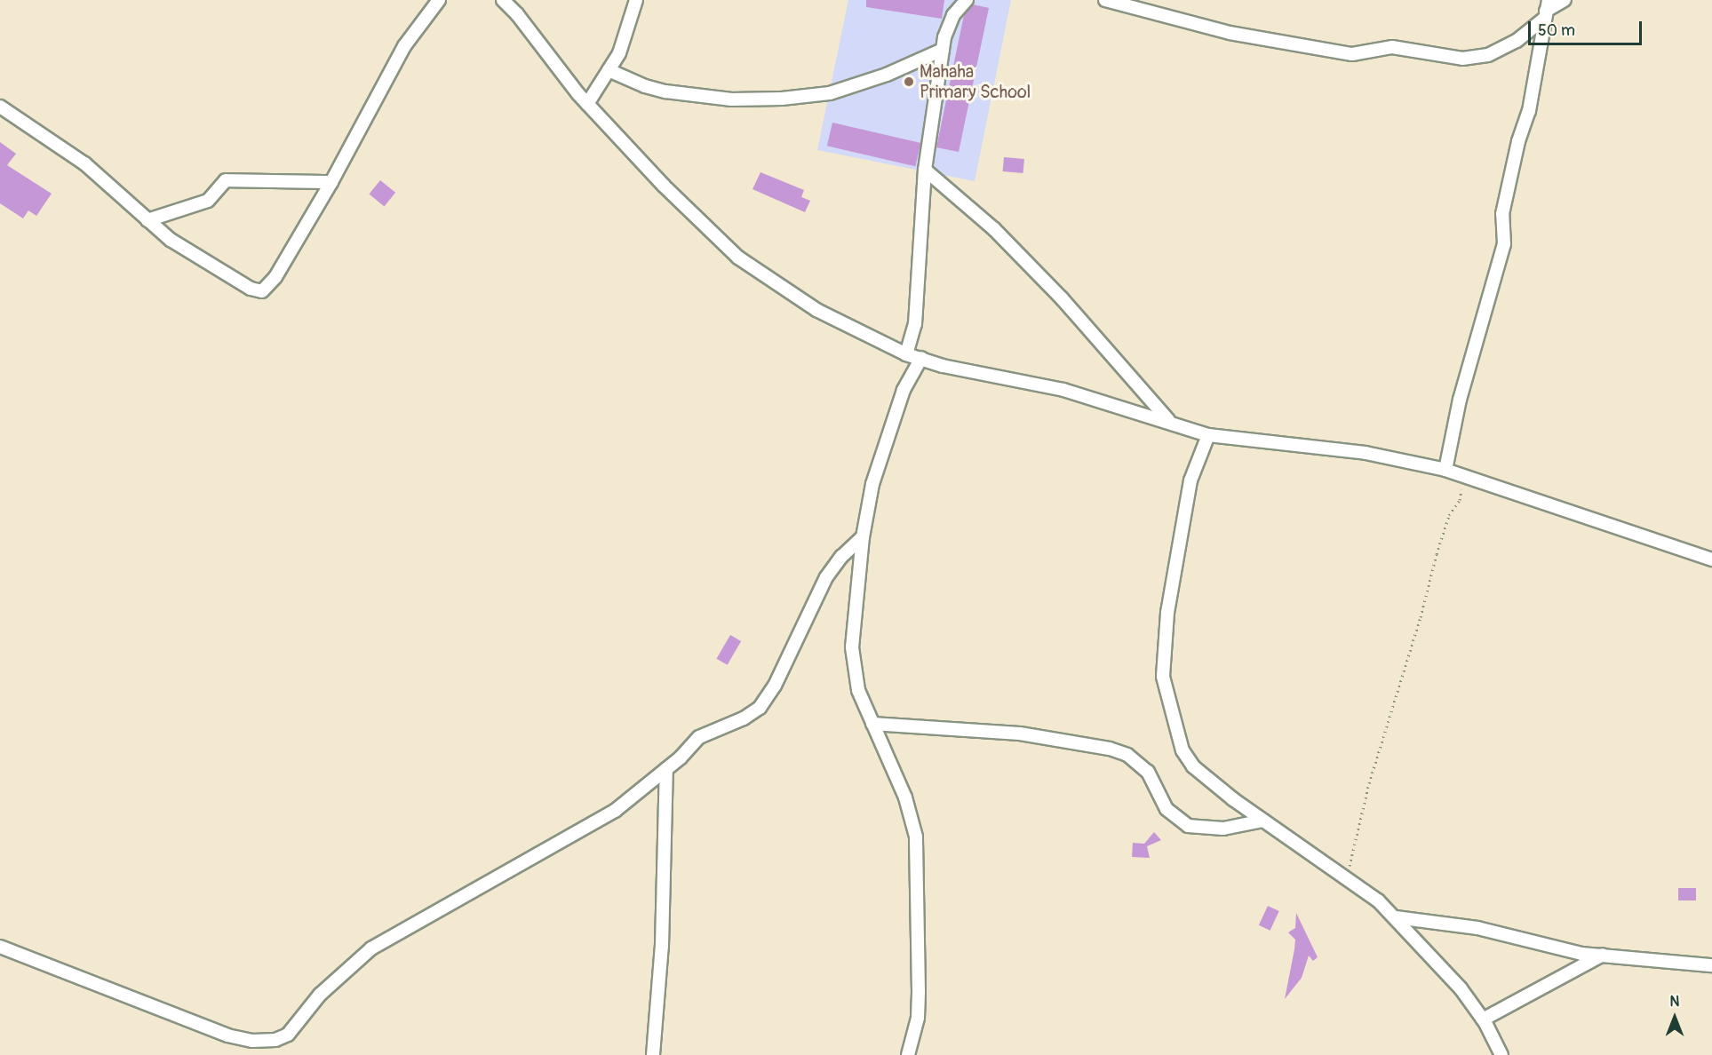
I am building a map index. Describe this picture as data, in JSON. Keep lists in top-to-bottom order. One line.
{"places":["Mahaha Primary School"],"scale_bar":"50 m","north":"top"}
